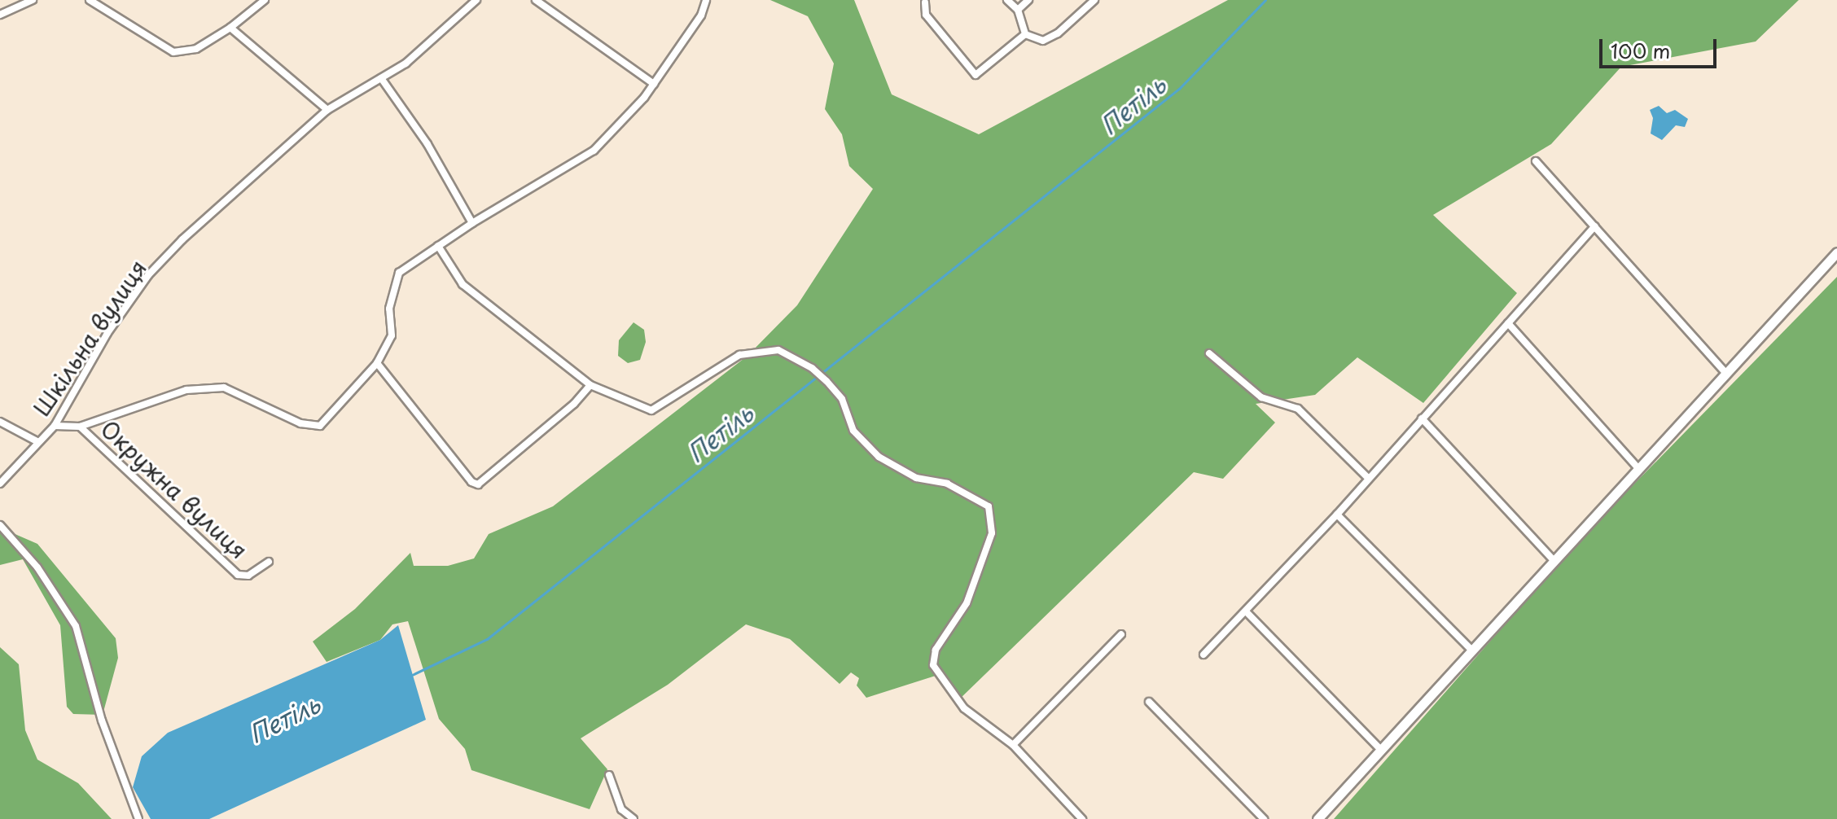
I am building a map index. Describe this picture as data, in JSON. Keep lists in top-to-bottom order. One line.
{"streets":{"street":["Шкільна вулиця","Окружна вулиця"]},"water":["Петіль"],"scale_bar":"100 m"}
